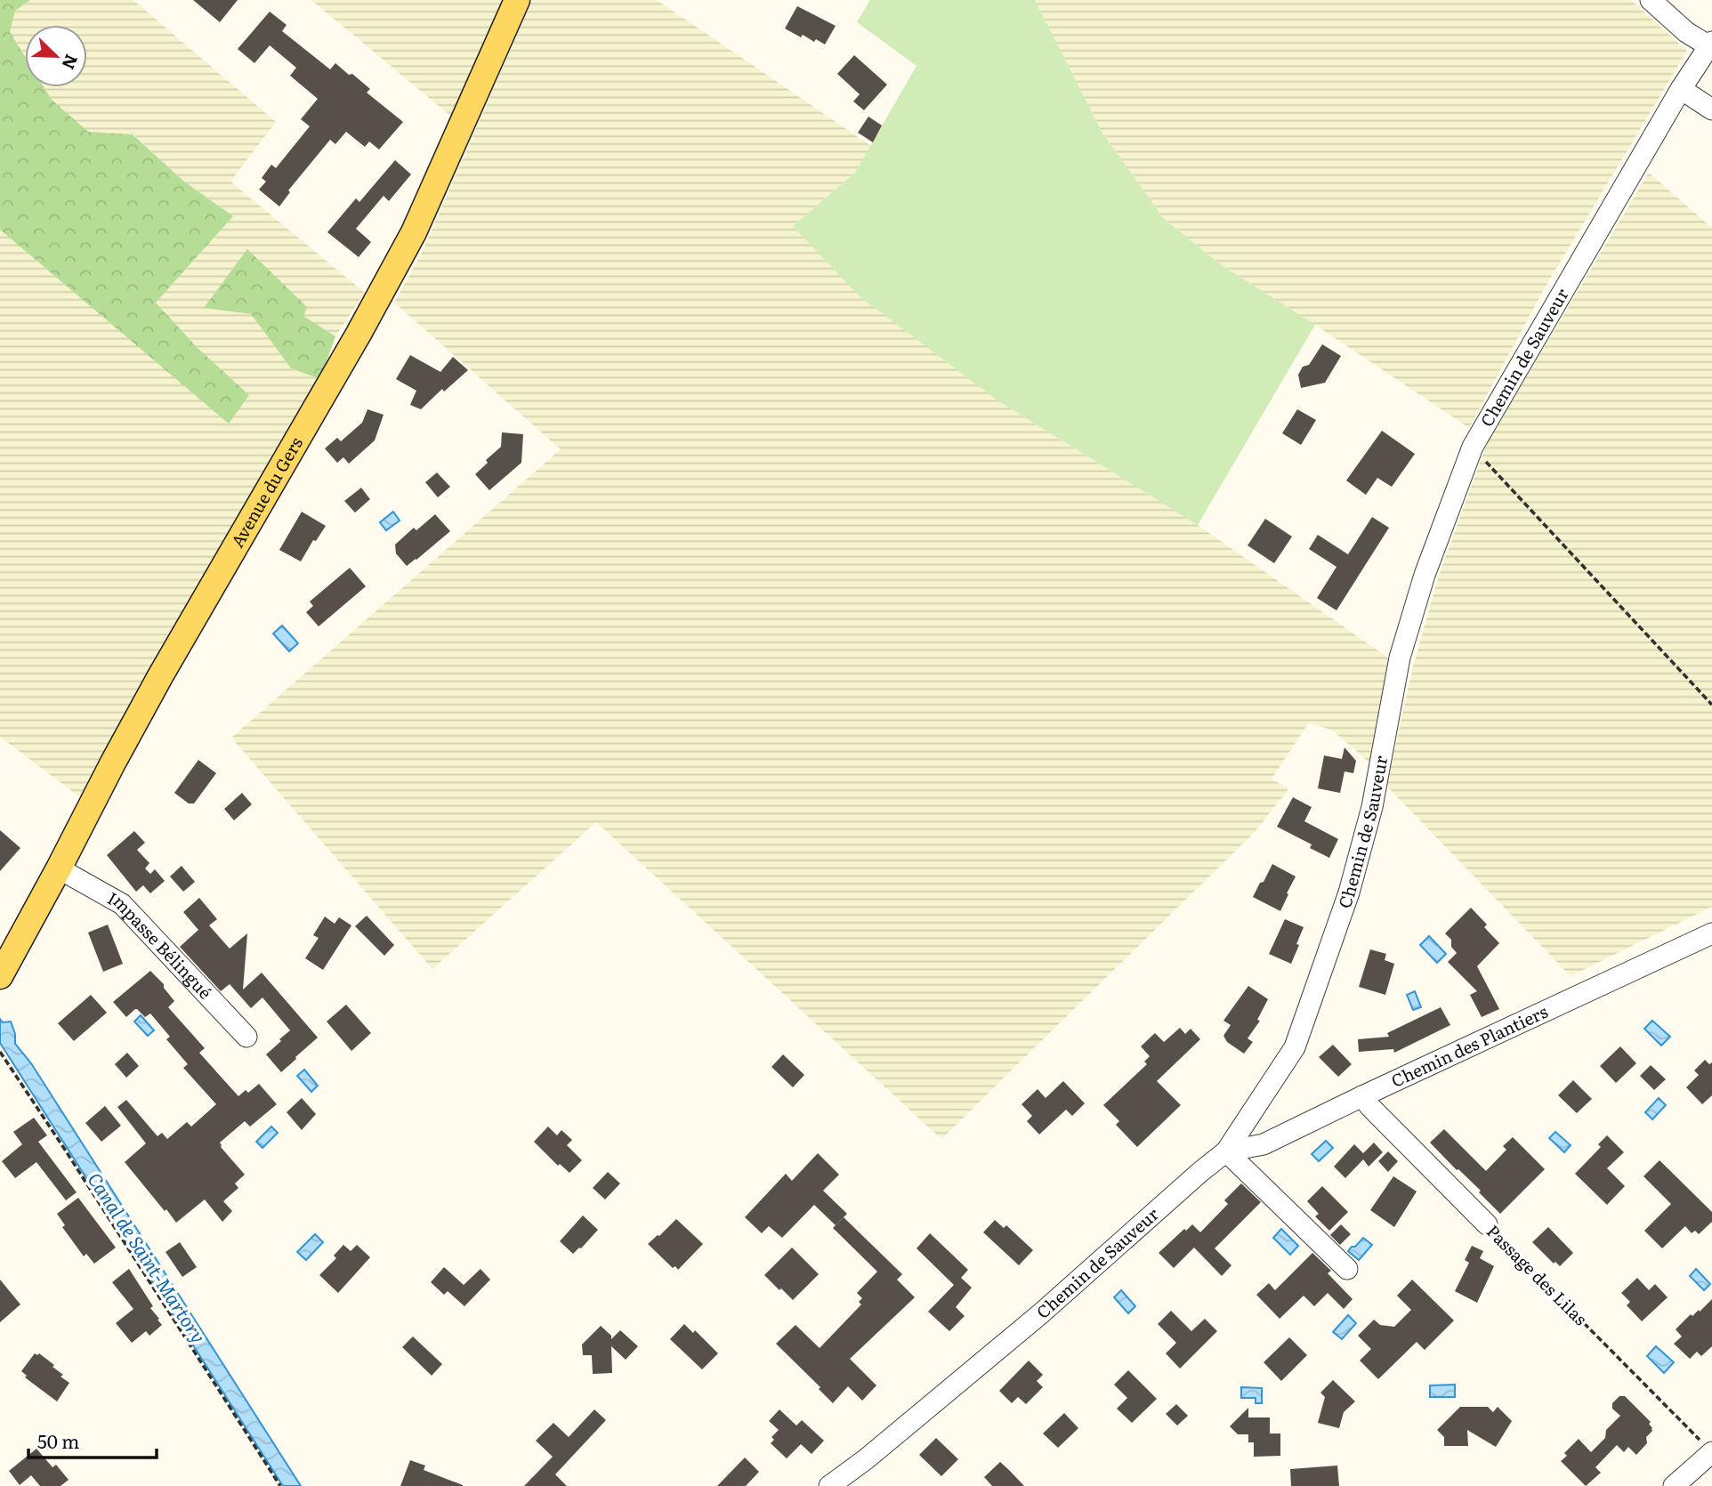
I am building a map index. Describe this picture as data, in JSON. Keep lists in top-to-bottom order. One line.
{"streets":{"main road":["Avenue du Gers"],"street":["Chemin de Sauveur","Impasse Bélingué","Chemin des Plantiers","Passage des Lilas"]},"crossings":[["Chemin de Sauveur","Chemin des Plantiers"],["Avenue du Gers","Impasse Bélingué"],["Chemin des Plantiers","Passage des Lilas"]],"water":["Canal de Saint-Martory"],"scale_bar":"50 m","north":"bottom right"}
